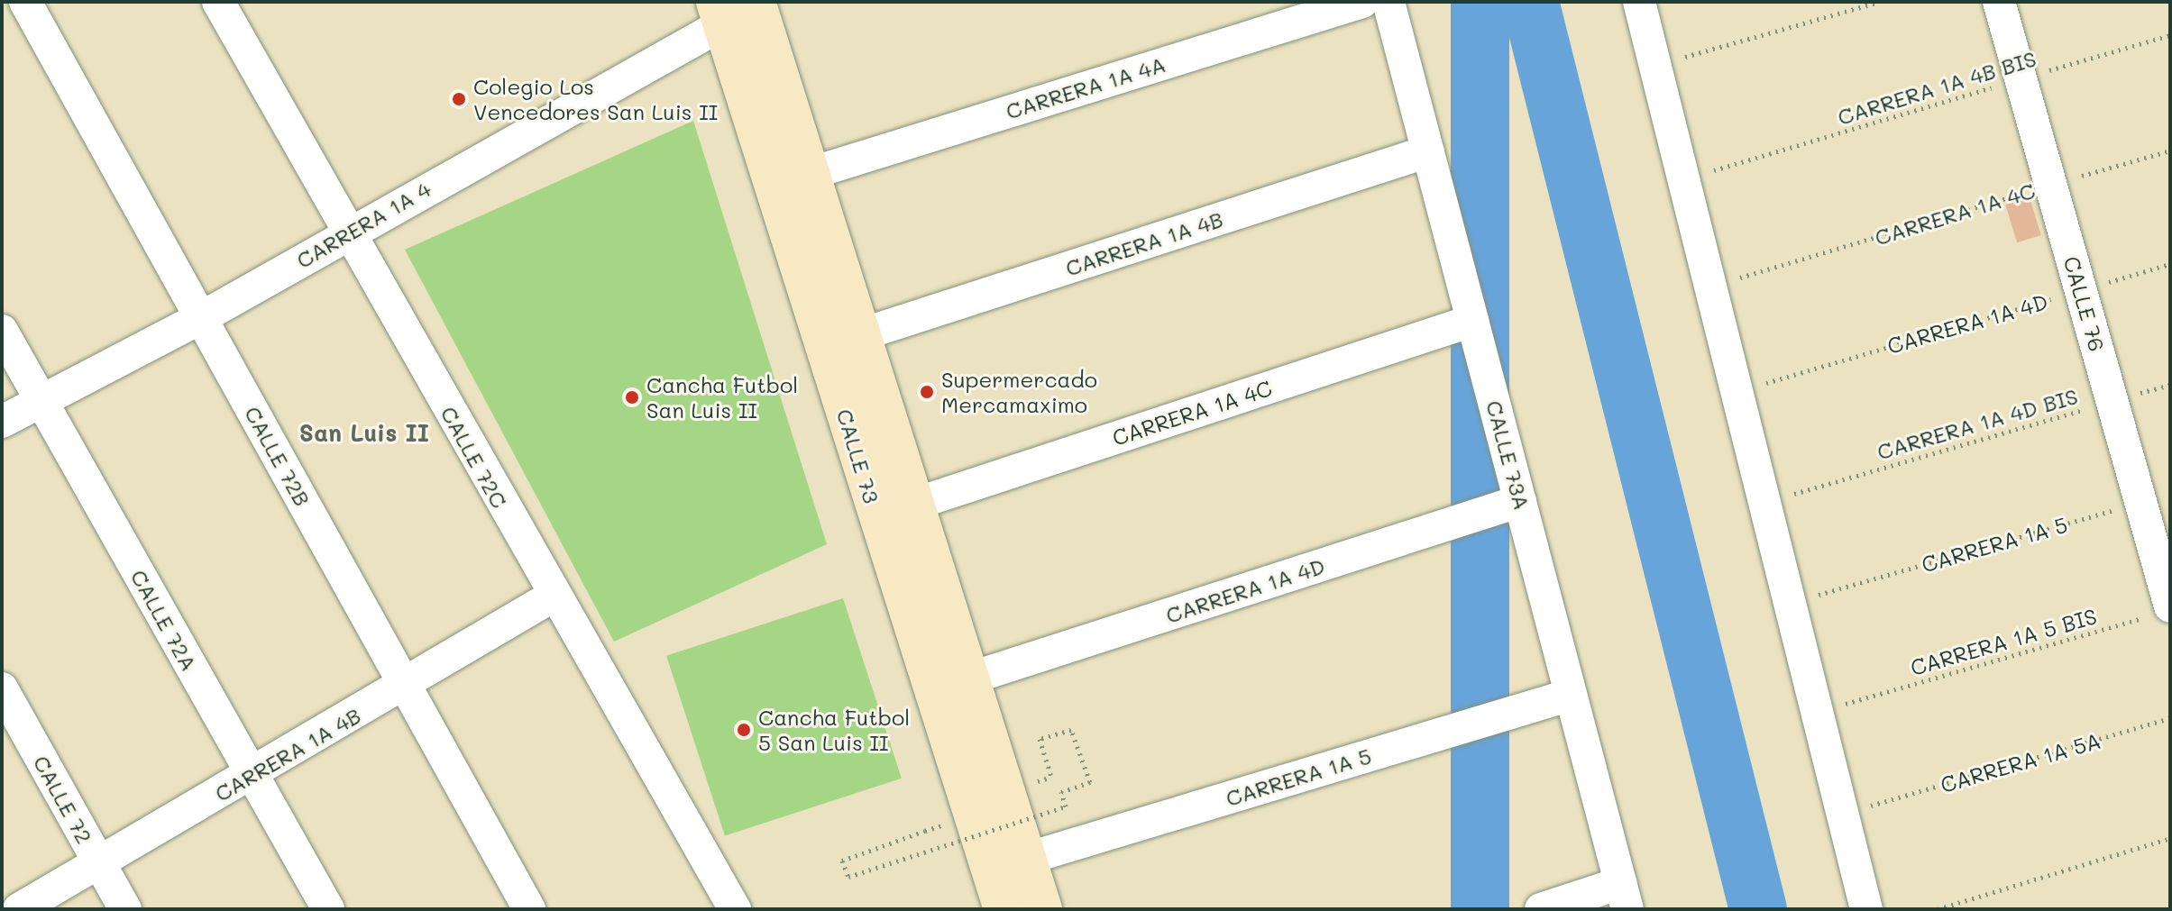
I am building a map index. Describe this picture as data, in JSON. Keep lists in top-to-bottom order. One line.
{"streets":{"main road":["CALLE 73"],"street":["CARRERA 1A 4A","CARRERA 1A 4C","CARRERA 1A 4","CARRERA 1A 4B","CALLE 76","CARRERA 1A 4D","CALLE 73A","CALLE 72B","CALLE 72C","CARRERA 1A 5","CALLE 72A","CALLE 72"],"path":["CARRERA 1A 4B BIS","CARRERA 1A 4D BIS","CARRERA 1A 5 BIS","CARRERA 1A 5A"]},"crossings":[["CARRERA 1A 4A","CALLE 73"],["CARRERA 1A 4B BIS","CALLE 76"],["CARRERA 1A 4C","CALLE 76"],["CARRERA 1A 4C","CALLE 73A"],["CARRERA 1A 4C","CALLE 73"],["CARRERA 1A 4","CALLE 72B"],["CARRERA 1A 4","CALLE 73"],["CARRERA 1A 4","CALLE 72C"],["CARRERA 1A 4","CALLE 72A"],["CARRERA 1A 4B","CALLE 73A"],["CARRERA 1A 4B","CALLE 72B"],["CARRERA 1A 4B","CALLE 73"],["CARRERA 1A 4B","CALLE 72C"],["CARRERA 1A 4B","CALLE 72A"],["CARRERA 1A 4B","CALLE 72"],["CALLE 76","CARRERA 1A 4D"],["CALLE 76","CARRERA 1A 4D BIS"],["CALLE 76","CARRERA 1A 5"],["CALLE 76","CARRERA 1A 5 BIS"],["CARRERA 1A 4D","CALLE 73A"],["CARRERA 1A 4D","CALLE 73"],["CALLE 73A","CARRERA 1A 5"],["CALLE 73","CARRERA 1A 5"]],"districts":["San Luis II"],"places":["Colegio Los Vencedores San Luis II","Supermercado Mercamaximo","Cancha Futbol San Luis II","Cancha Futbol 5 San Luis II"]}
